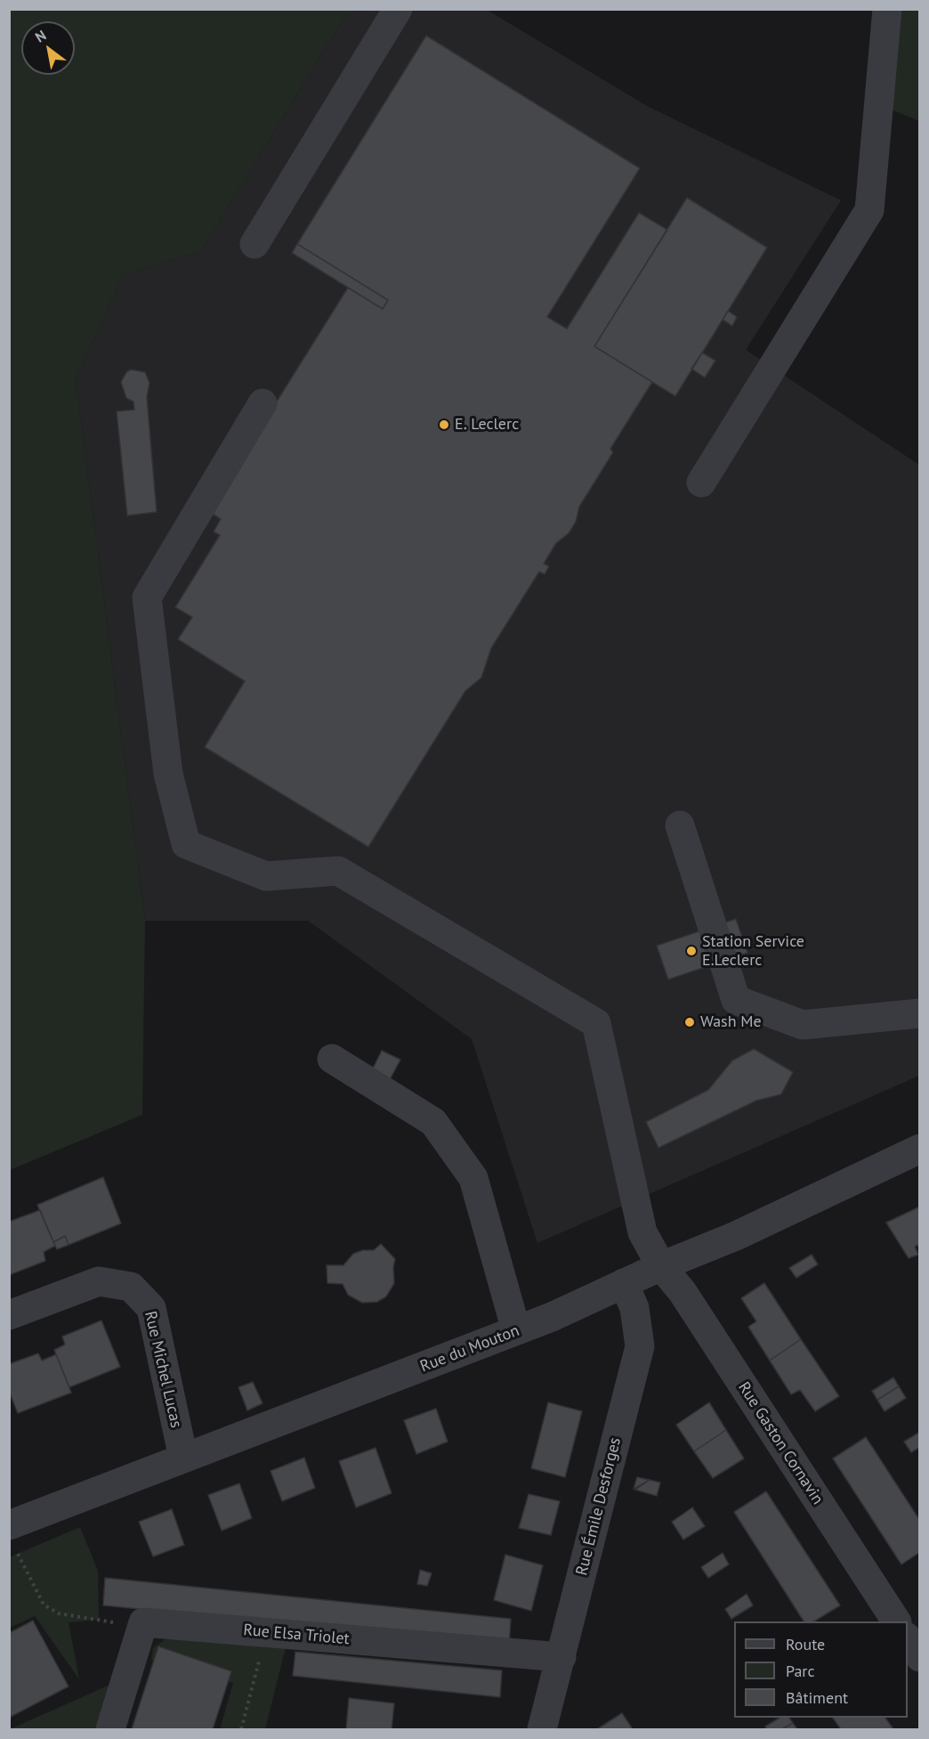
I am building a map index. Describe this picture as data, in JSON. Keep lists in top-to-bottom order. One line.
{"streets":{"street":["Rue du Mouton","Rue Michel Lucas","Rue Gaston Cornavin","Rue Émile Desforges","Rue Elsa Triolet"]},"crossings":[["Rue du Mouton","Rue Michel Lucas"],["Rue du Mouton","Rue Gaston Cornavin"],["Rue du Mouton","Rue Émile Desforges"],["Rue Émile Desforges","Rue Elsa Triolet"]],"places":["E. Leclerc","Station Service E.Leclerc","Wash Me"],"legend":["Route","Parc","Bâtiment"],"north":"top left"}
